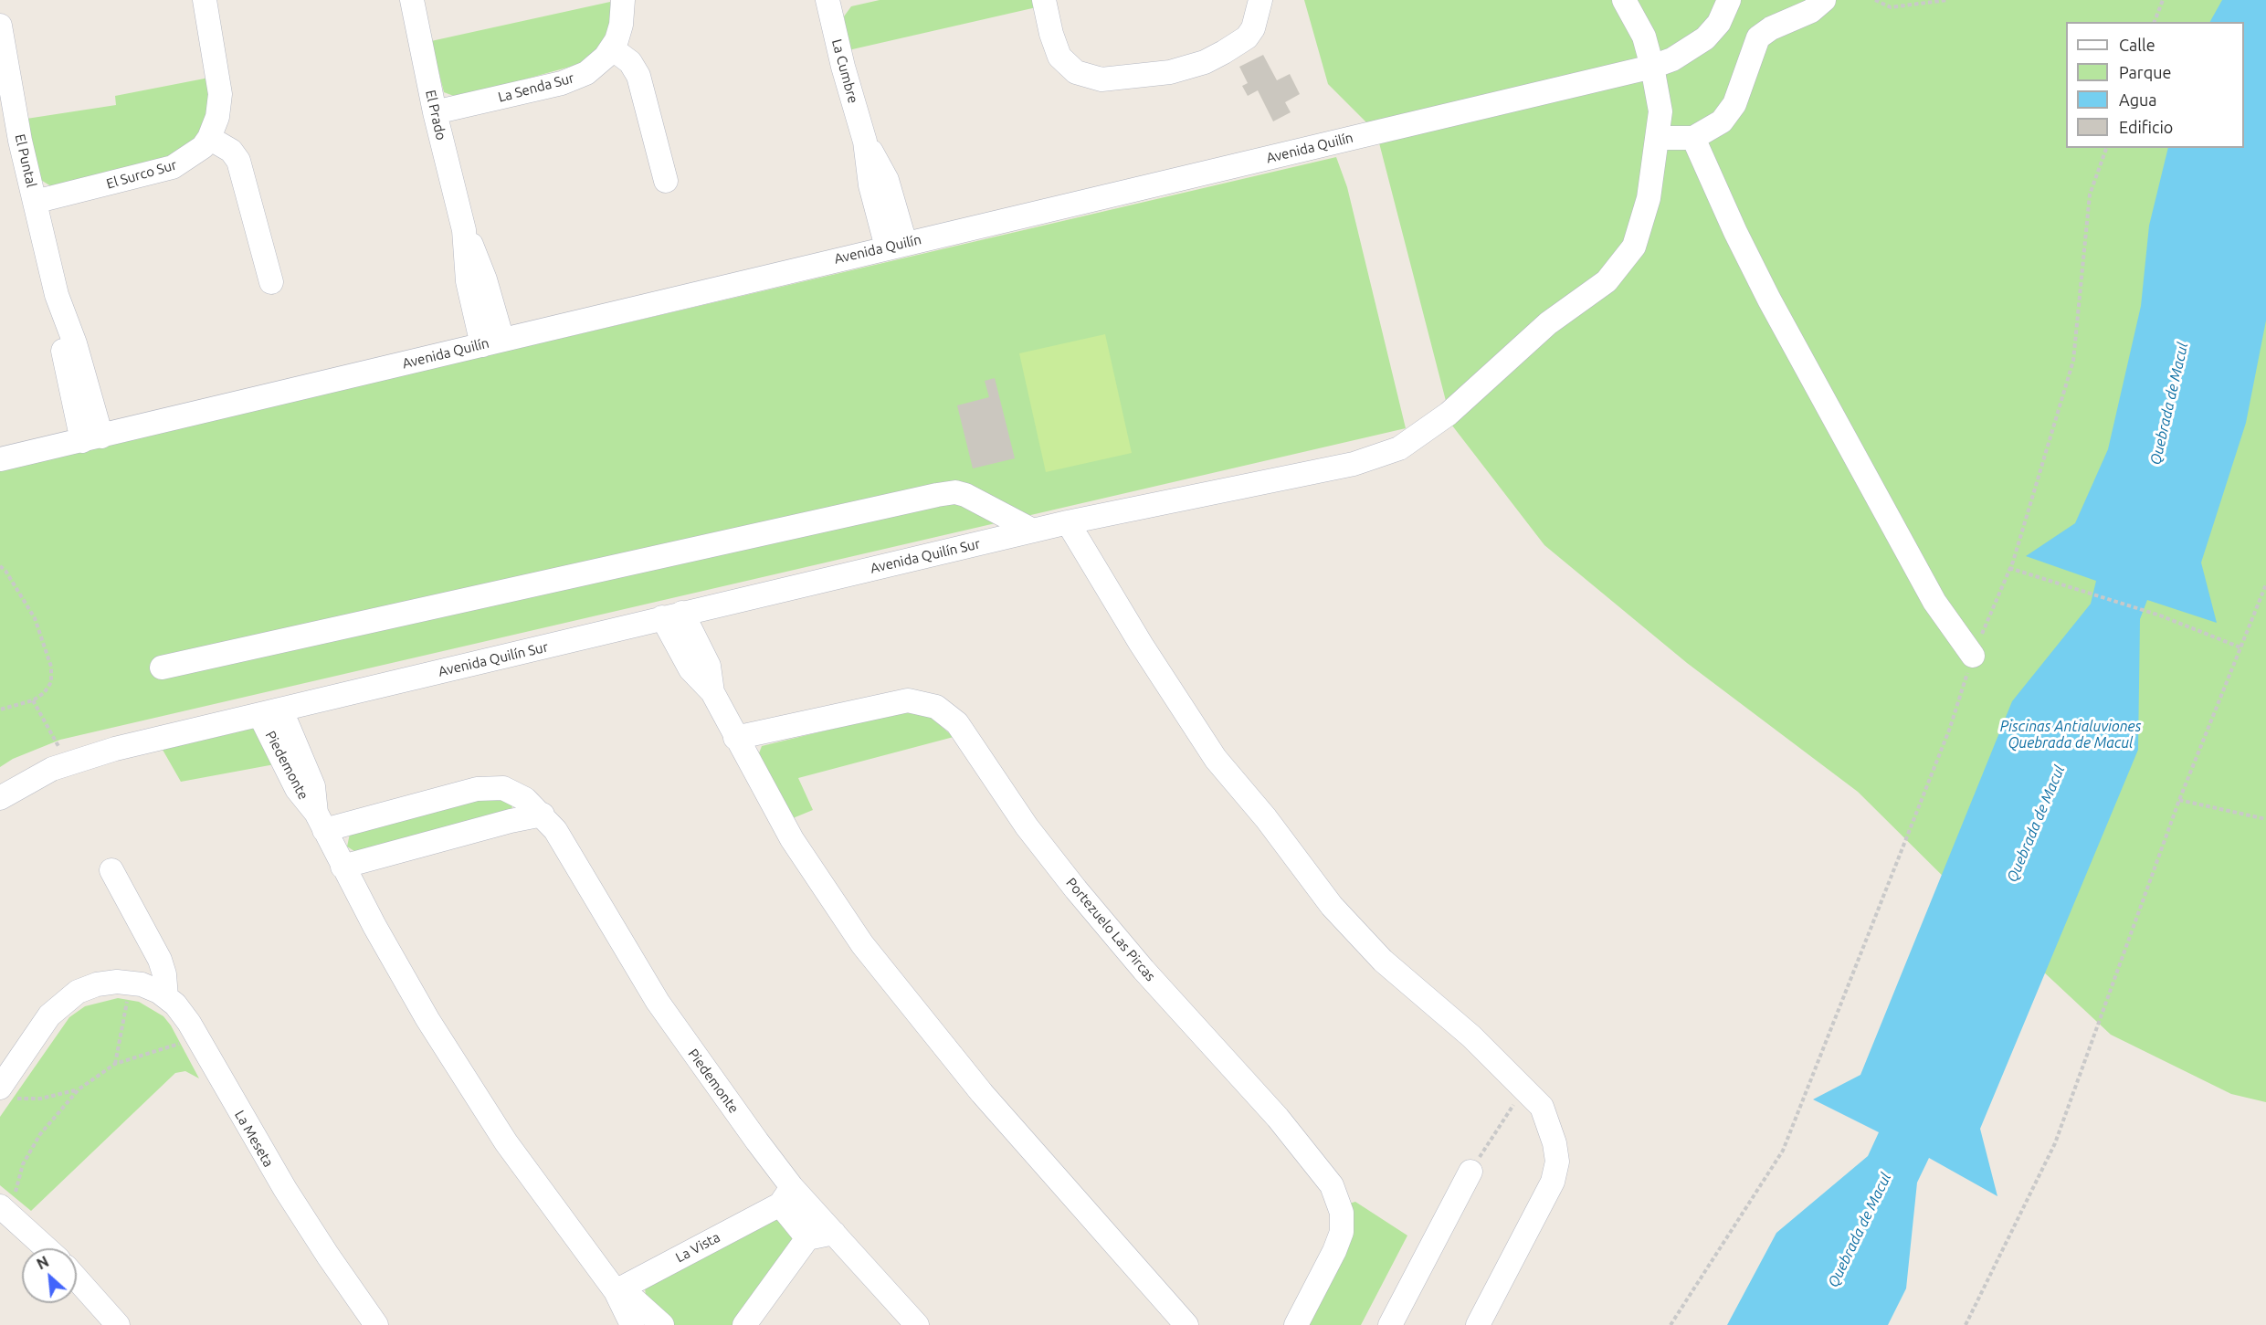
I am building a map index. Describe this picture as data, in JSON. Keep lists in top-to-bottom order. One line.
{"streets":{"street":["La Cumbre","La Senda Sur","El Prado","Avenida Quilín","El Puntal","El Surco Sur","Avenida Quilín Sur","Piedemonte","Portezuelo Las Pircas","La Meseta","La Vista"]},"crossings":[["La Cumbre","Avenida Quilín"],["La Senda Sur","El Prado"],["El Prado","Avenida Quilín"],["Avenida Quilín","El Puntal"],["Avenida Quilín","Avenida Quilín Sur"],["El Puntal","El Surco Sur"],["Avenida Quilín Sur","Piedemonte"],["Piedemonte","La Vista"]],"water":["Quebrada de Macul","Piscinas Antialuviones Quebrada de Macul"],"legend":["Calle","Parque","Agua","Edificio"],"north":"top left"}
